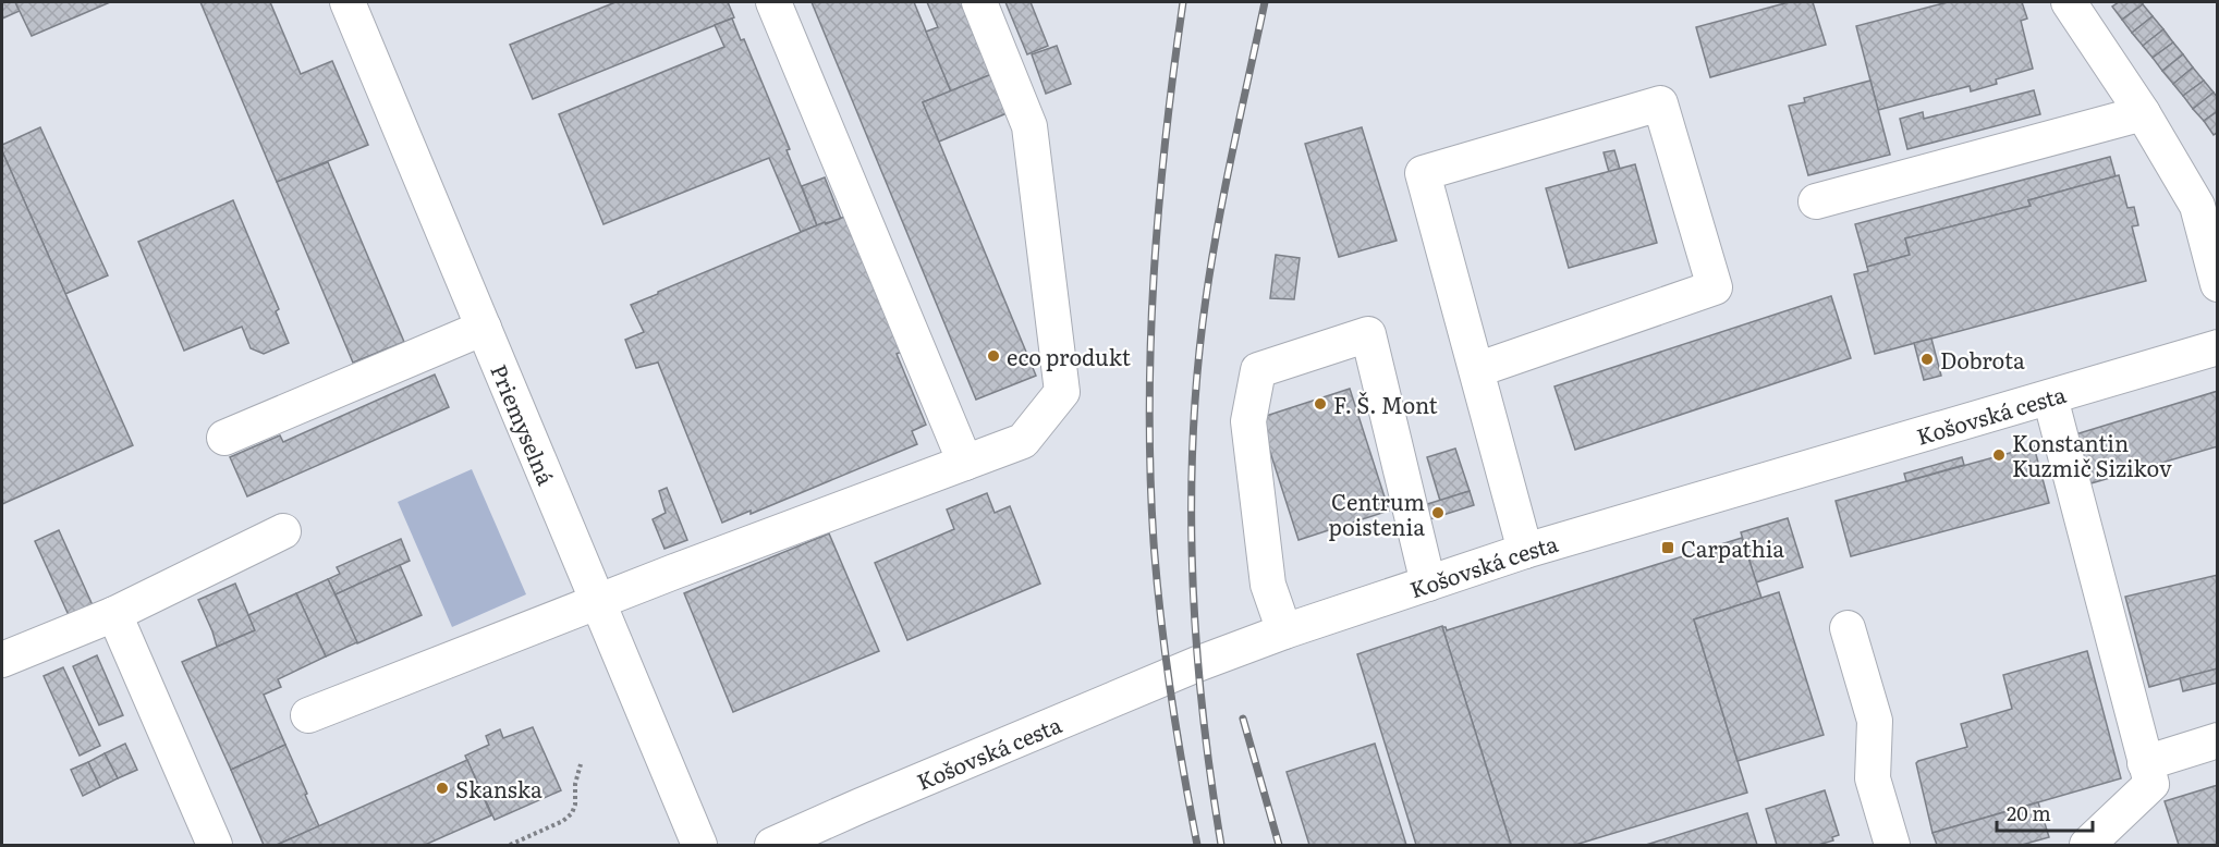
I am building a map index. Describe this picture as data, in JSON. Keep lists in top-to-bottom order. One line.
{"streets":{"street":["Košovská cesta","Priemyselná"]},"places":{"other":["eco produkt","Dobrota","F. Š. Mont","Konstantin Kuzmič Sizikov","Centrum poistenia","Skanska"],"transit":["Carpathia"]},"scale_bar":"20 m"}
